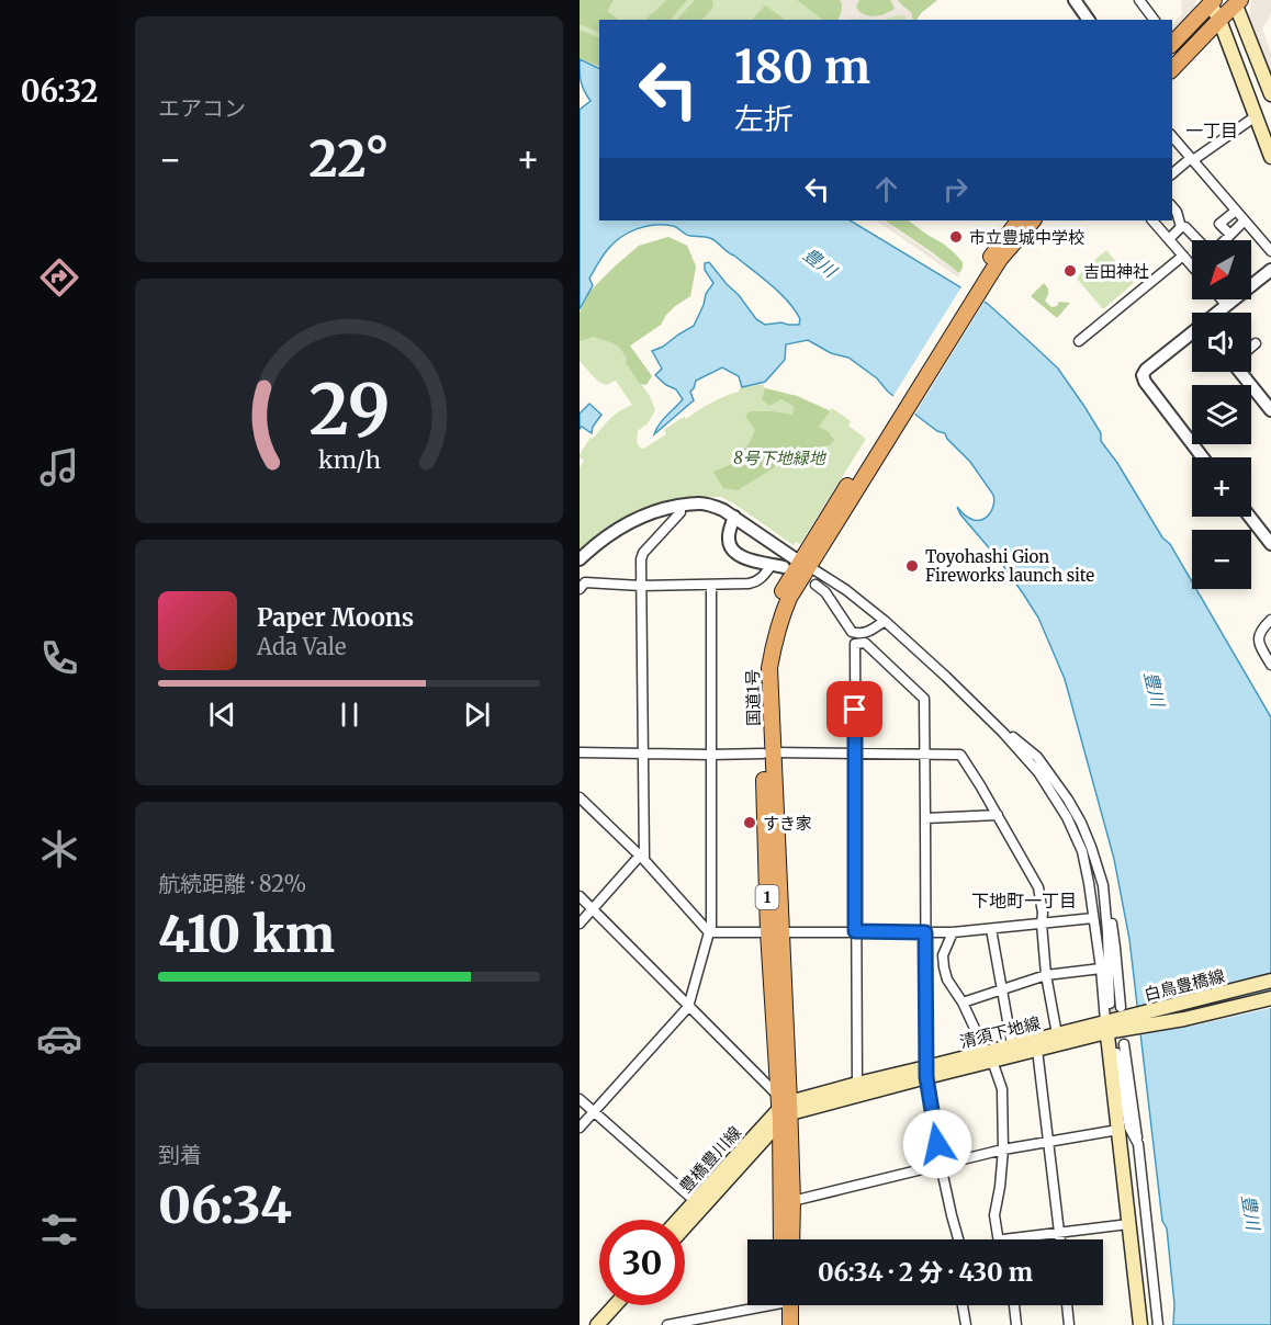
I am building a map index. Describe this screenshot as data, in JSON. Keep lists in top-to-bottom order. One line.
{"streets":{"highway":["国道1号","1"],"main road":["白鳥豊橋線","清須下地線","豊橋豊川線"]},"crossings":[["国道1号","清須下地線"],["国道1号","豊橋豊川線"],["白鳥豊橋線","清須下地線"],["清須下地線","豊橋豊川線"]],"districts":["一丁目","下地町一丁目"],"water":["豊川"],"parks":["8号下地緑地"],"places":["市立豊城中学校","吉田神社","Toyohashi Gion Fireworks launch site","すき家"],"north":"bottom left","page":{"tabs":"06:32","tile":["エアコン",["航続距離 · 82%","410 km"],["到着","06:34"]],"turn":["180 m","左折"],"heat":["−","22°","+"],"map_buttons":["+","−"],"song":["Paper Moons","Ada Vale"],"limit":"30","trip":"06:34 · 2 分 · 430 m","gauge":["29","km/h"]}}
